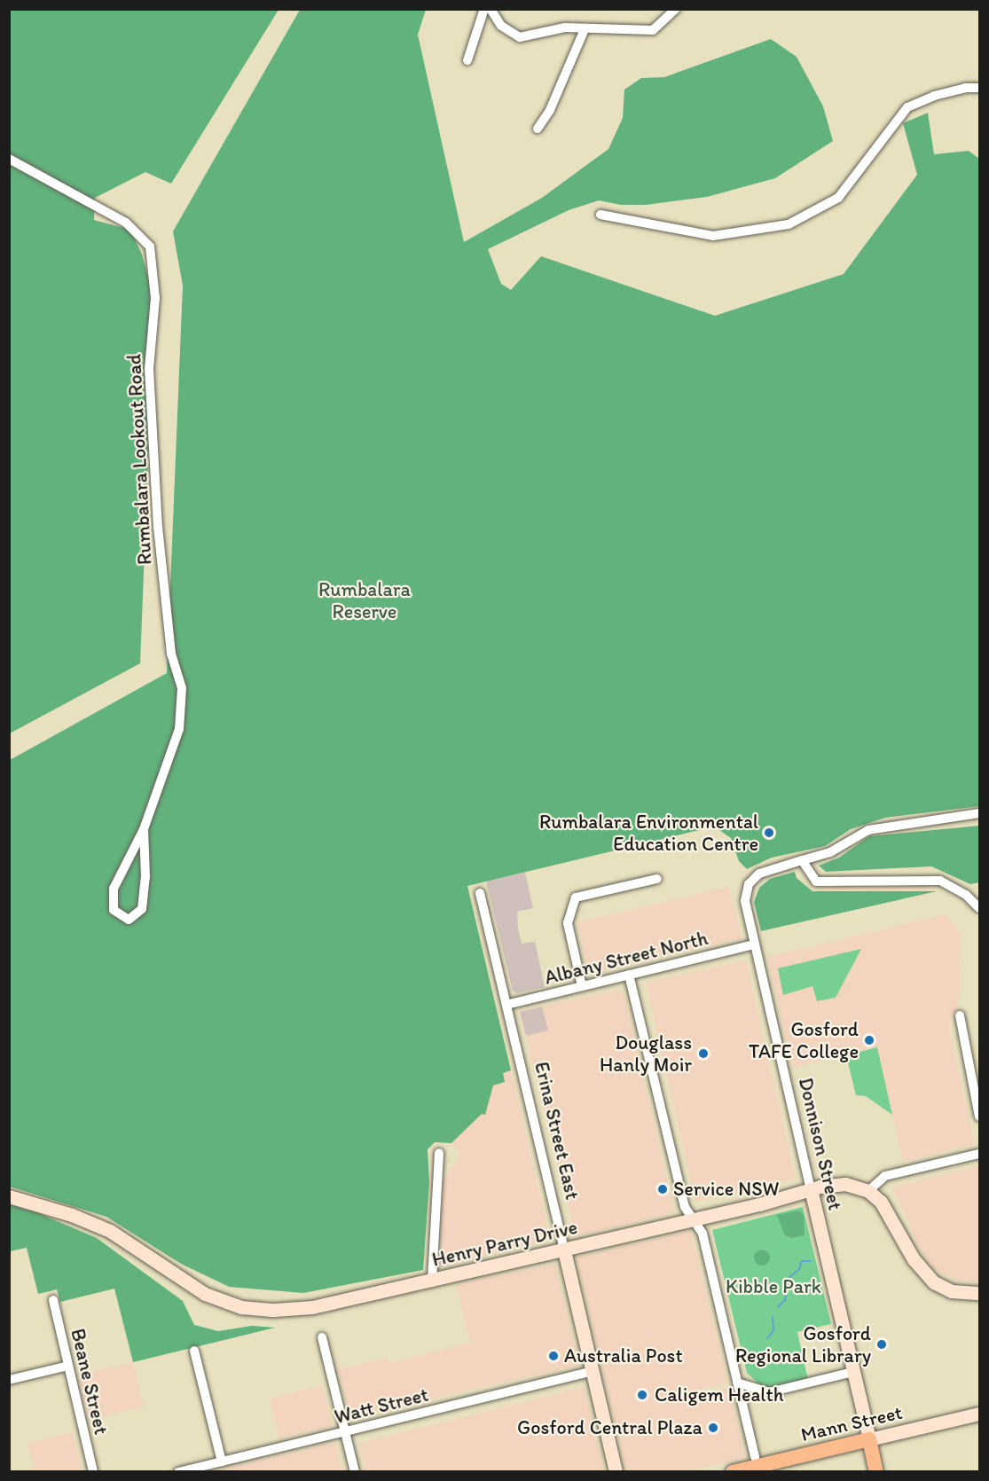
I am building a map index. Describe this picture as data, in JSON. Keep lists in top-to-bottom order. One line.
{"streets":{"main road":["Erina Street East","Donnison Street","Henry Parry Drive","Mann Street"],"street":["Rumbalara Lookout Road","Albany Street North","Beane Street","Watt Street"]},"crossings":[["Albany Street North","Erina Street East"],["Albany Street North","Donnison Street"],["Erina Street East","Henry Parry Drive"],["Erina Street East","Watt Street"],["Donnison Street","Henry Parry Drive"],["Donnison Street","Mann Street"]],"parks":["Rumbalara Reserve","Kibble Park"],"places":["Rumbalara Environmental Education Centre","Gosford TAFE College","Douglass Hanly Moir","Service NSW","Gosford Regional Library","Australia Post","Caligem Health","Gosford Central Plaza"]}
